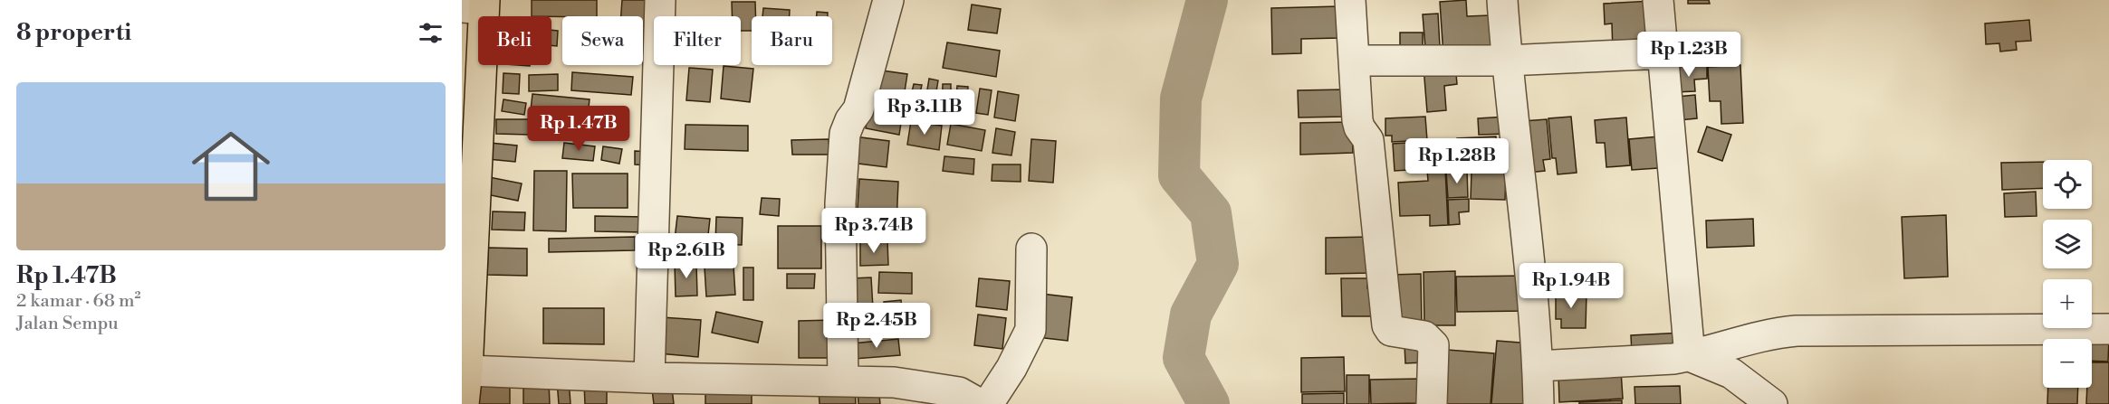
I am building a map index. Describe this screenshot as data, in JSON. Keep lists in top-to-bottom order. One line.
{"page":{"heading":"8 properti","chip":["Beli","Sewa","Filter","Baru"],"price":["Rp 1.23B","Rp 3.11B","Rp 1.47B","Rp 1.28B","Rp 3.74B","Rp 2.61B","Rp 1.94B","Rp 2.45B"],"list":[{"name":"Rp 1.47B","note":"2 kamar · 68 m² · Jalan Sempu"}],"map_buttons":["+","−"]}}
